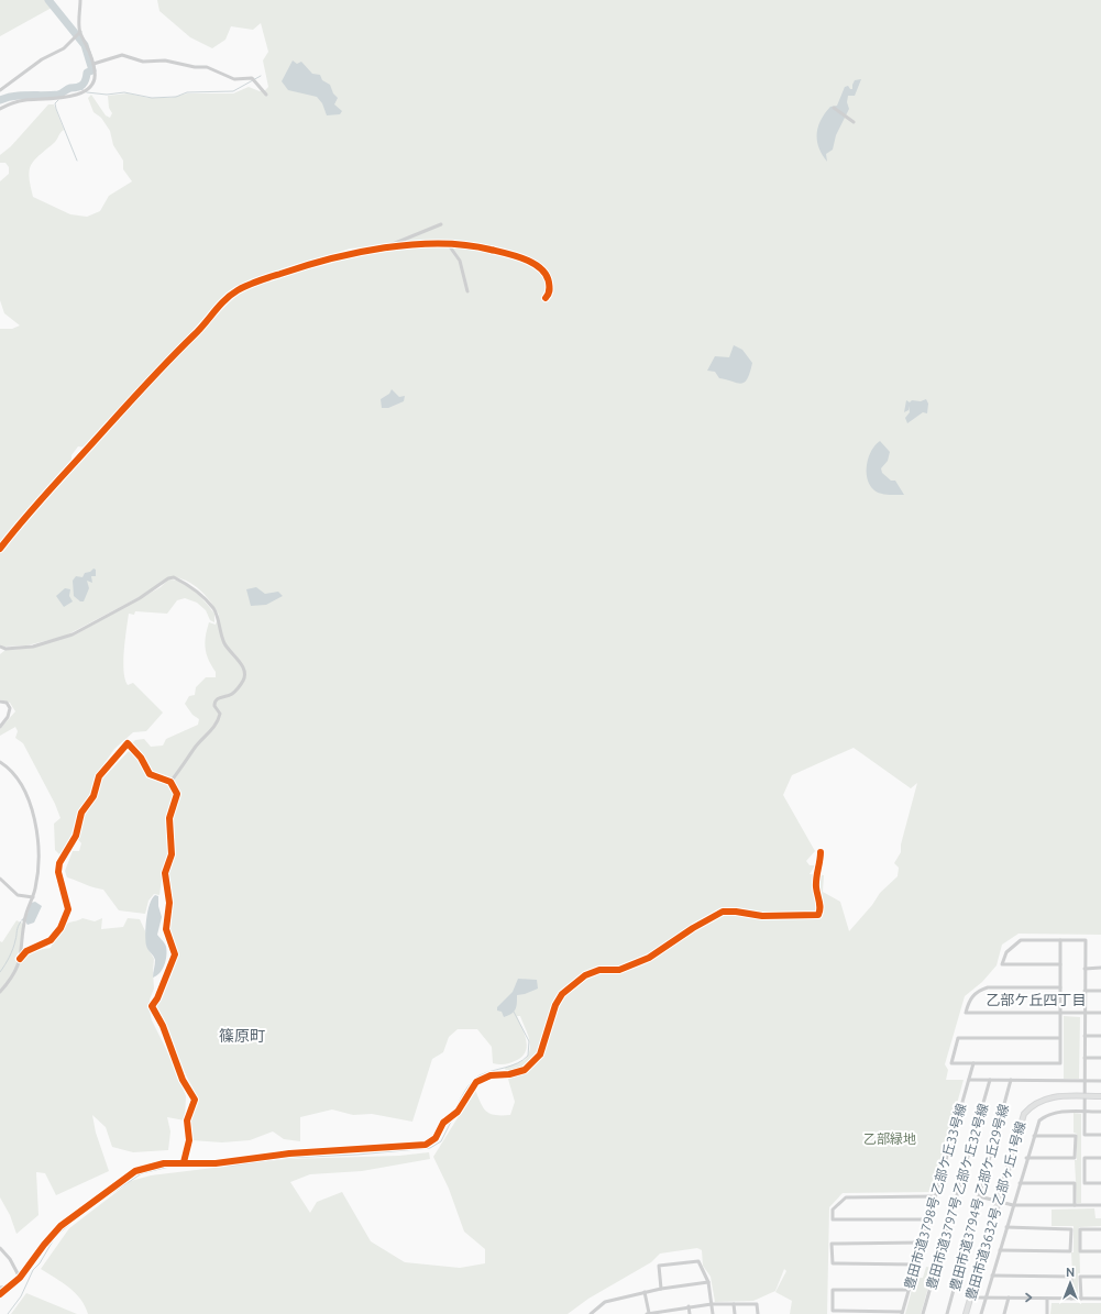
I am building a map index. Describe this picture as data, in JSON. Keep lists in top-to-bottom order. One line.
{"streets":{"street":["豊田市道3798号 乙部ケ丘33号線","豊田市道3797号 乙部ケ丘32号線","豊田市道3794号 乙部ケ丘29号線","豊田市道3632号 乙部ヶ丘1号線"]},"districts":["乙部ケ丘四丁目","篠原町"],"parks":["乙部緑地"],"north":"top"}
